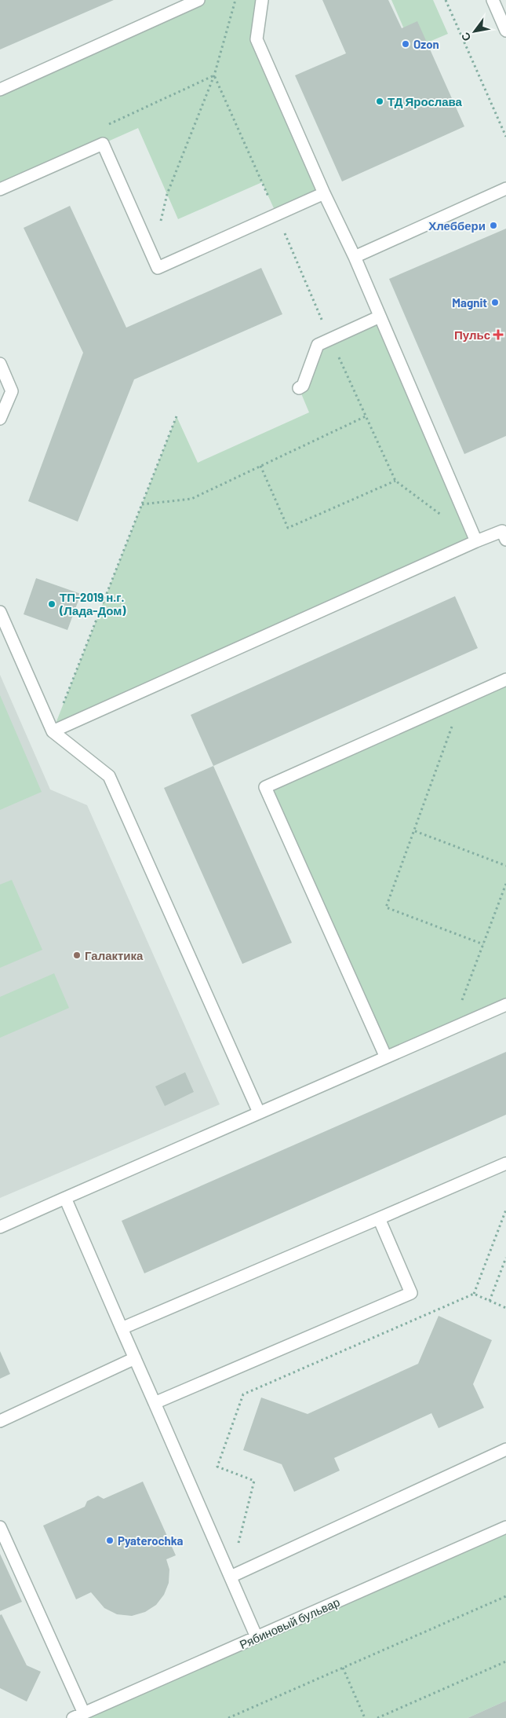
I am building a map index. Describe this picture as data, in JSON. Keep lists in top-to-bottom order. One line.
{"streets":{"street":["Рябиновый бульвар"]},"places":{"other":["Ozon","ТД Ярослава","Хлеббери","Magnit","ТП-2019 н.г. (Лада-Дом)","Галактика","Pyaterochka"],"health":["Пульс"]},"north":"bottom left"}
